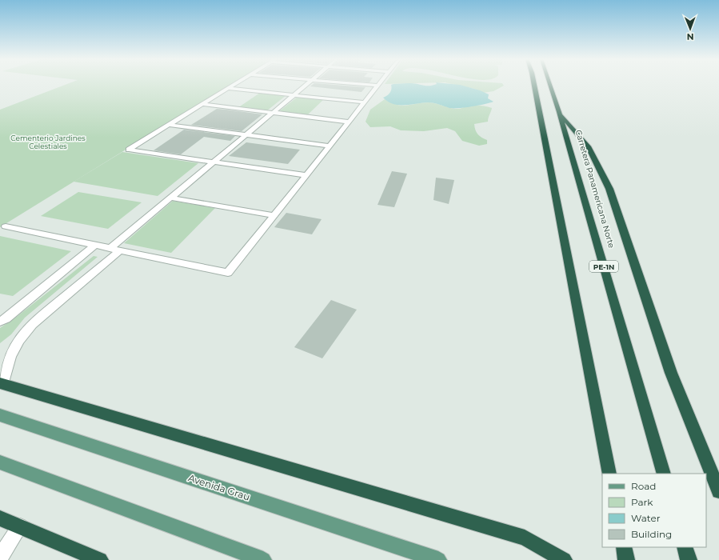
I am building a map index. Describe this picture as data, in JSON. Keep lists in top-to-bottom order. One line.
{"streets":{"highway":["Carretera Panamericana Norte","PE-1N"],"main road":["Avenida Grau"]},"parks":["Cementerio Jardines Celestiales"],"legend":["Road","Park","Water","Building"],"north":"bottom"}
